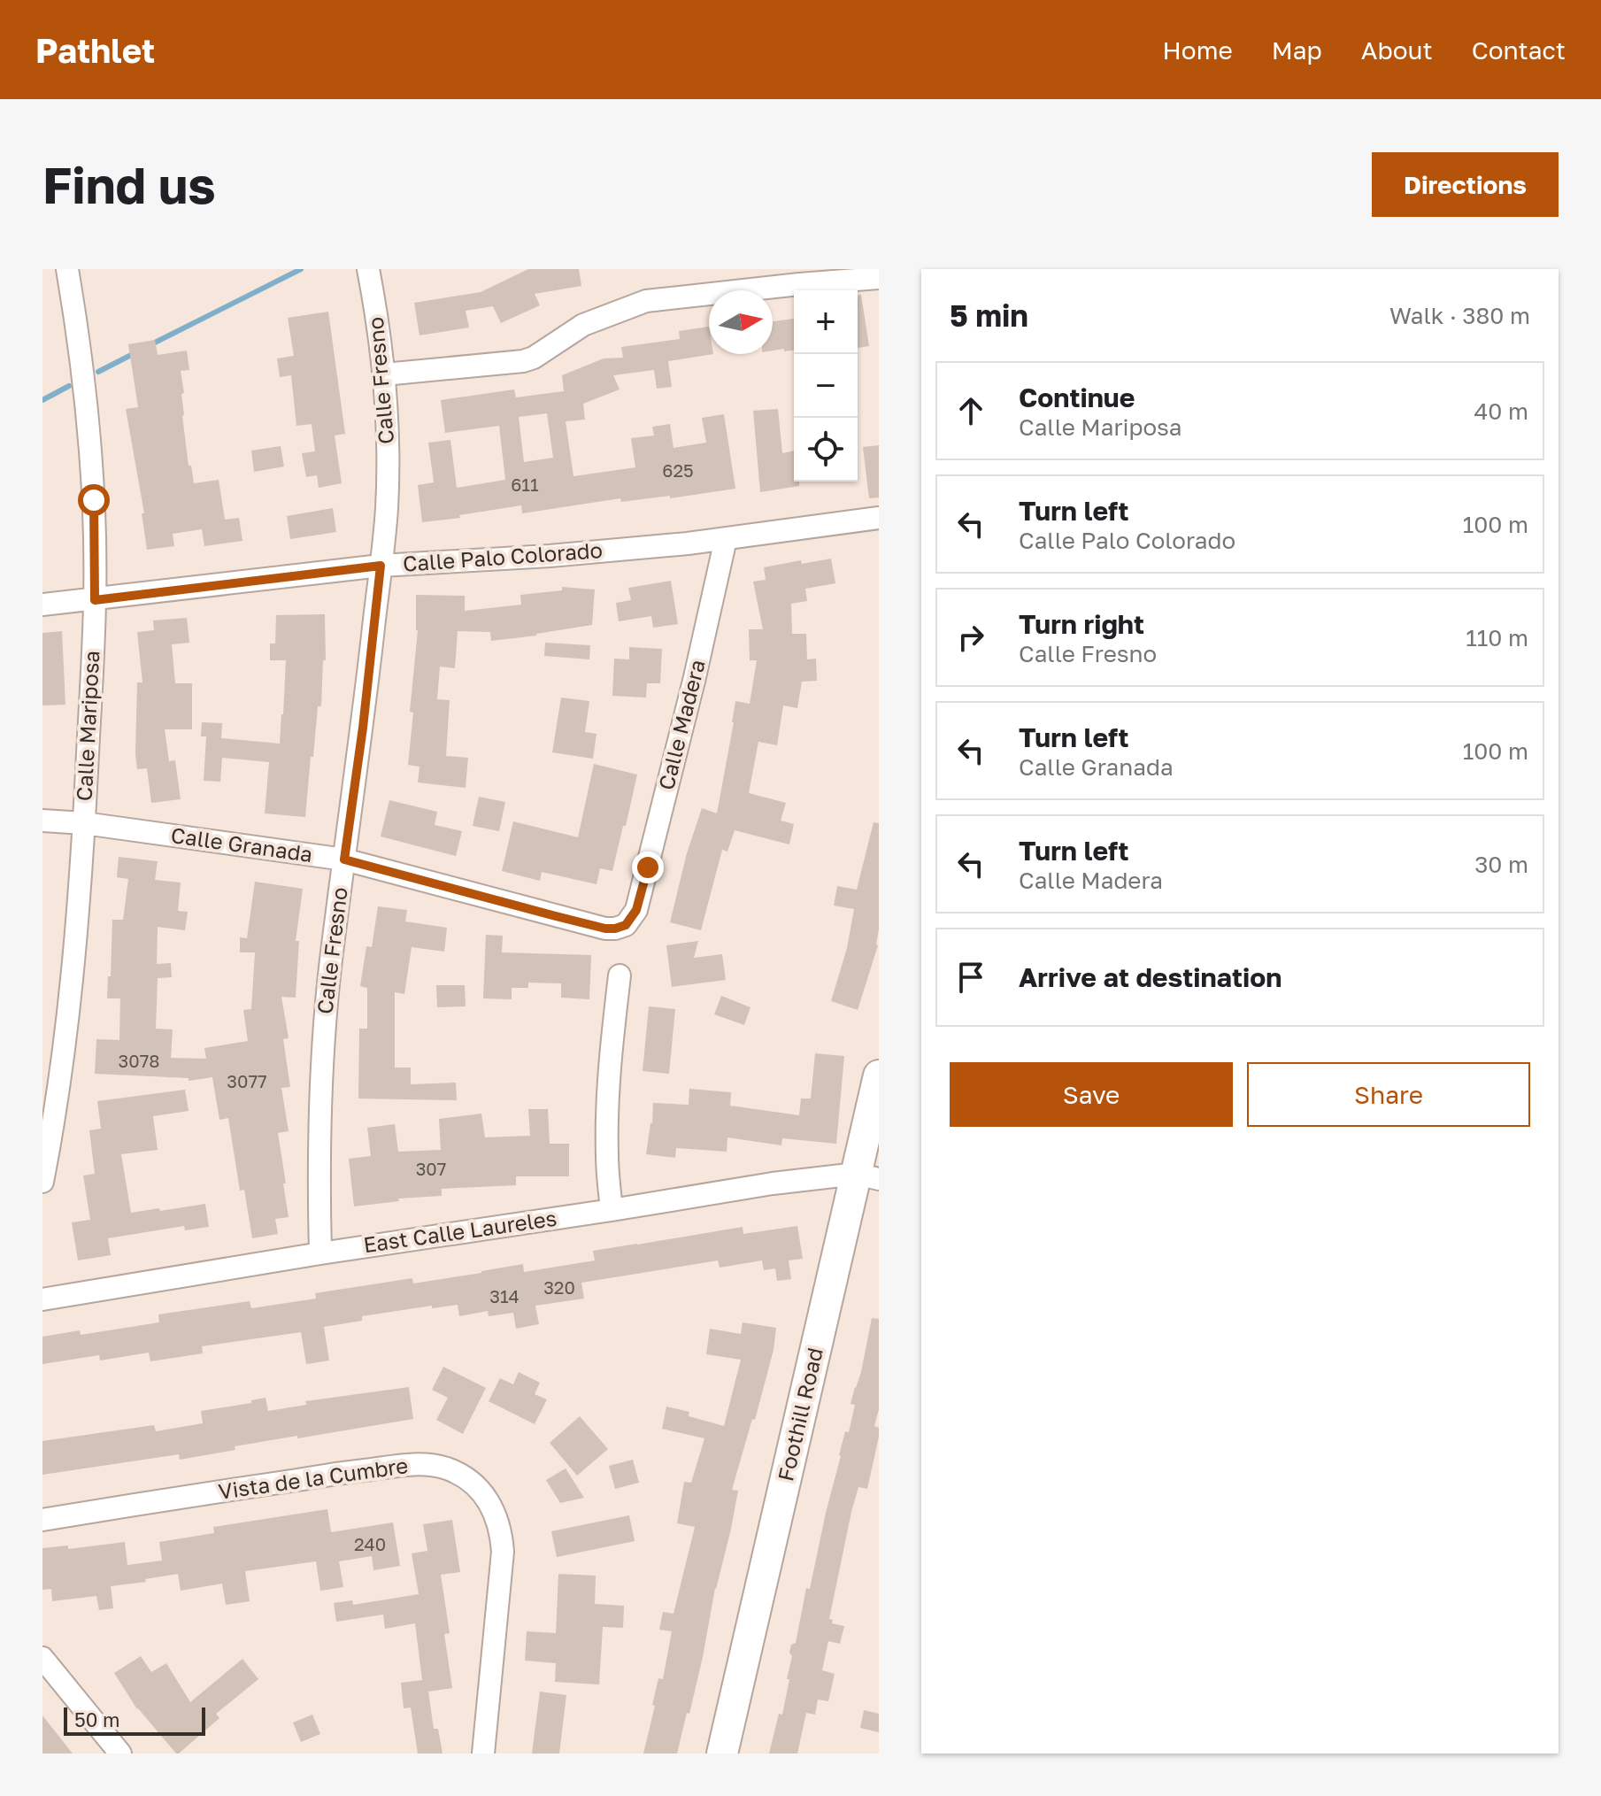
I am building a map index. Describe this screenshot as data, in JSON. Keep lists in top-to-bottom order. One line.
{"streets":{"main road":["Foothill Road"],"street":["Calle Fresno","Calle Palo Colorado","Calle Madera","Calle Mariposa","Calle Granada","East Calle Laureles","Vista de la Cumbre"]},"crossings":[["Calle Fresno","Calle Palo Colorado"],["Calle Fresno","Calle Granada"],["Calle Fresno","East Calle Laureles"],["Calle Palo Colorado","Calle Madera"],["Calle Palo Colorado","Calle Mariposa"],["Calle Madera","Calle Granada"],["Calle Mariposa","Calle Granada"],["East Calle Laureles","Foothill Road"]],"house_numbers":["625","611","3078","3077","307","320","314","240"],"scale_bar":"50 m","north":"right","page":{"header":"Pathlet","nav":["Home","Map","About","Contact"],"buttons":["Directions",["Save","Share"]],"title":"Find us","heading":["5 min","Walk · 380 m"],"map_buttons":["+","−"],"list":[["Continue","Calle Mariposa","40 m"],["Turn left","Calle Palo Colorado","100 m"],["Turn right","Calle Fresno","110 m"],["Turn left","Calle Granada","100 m"],["Turn left","Calle Madera","30 m"],"Arrive at destination"],"scale":"50 m"}}
